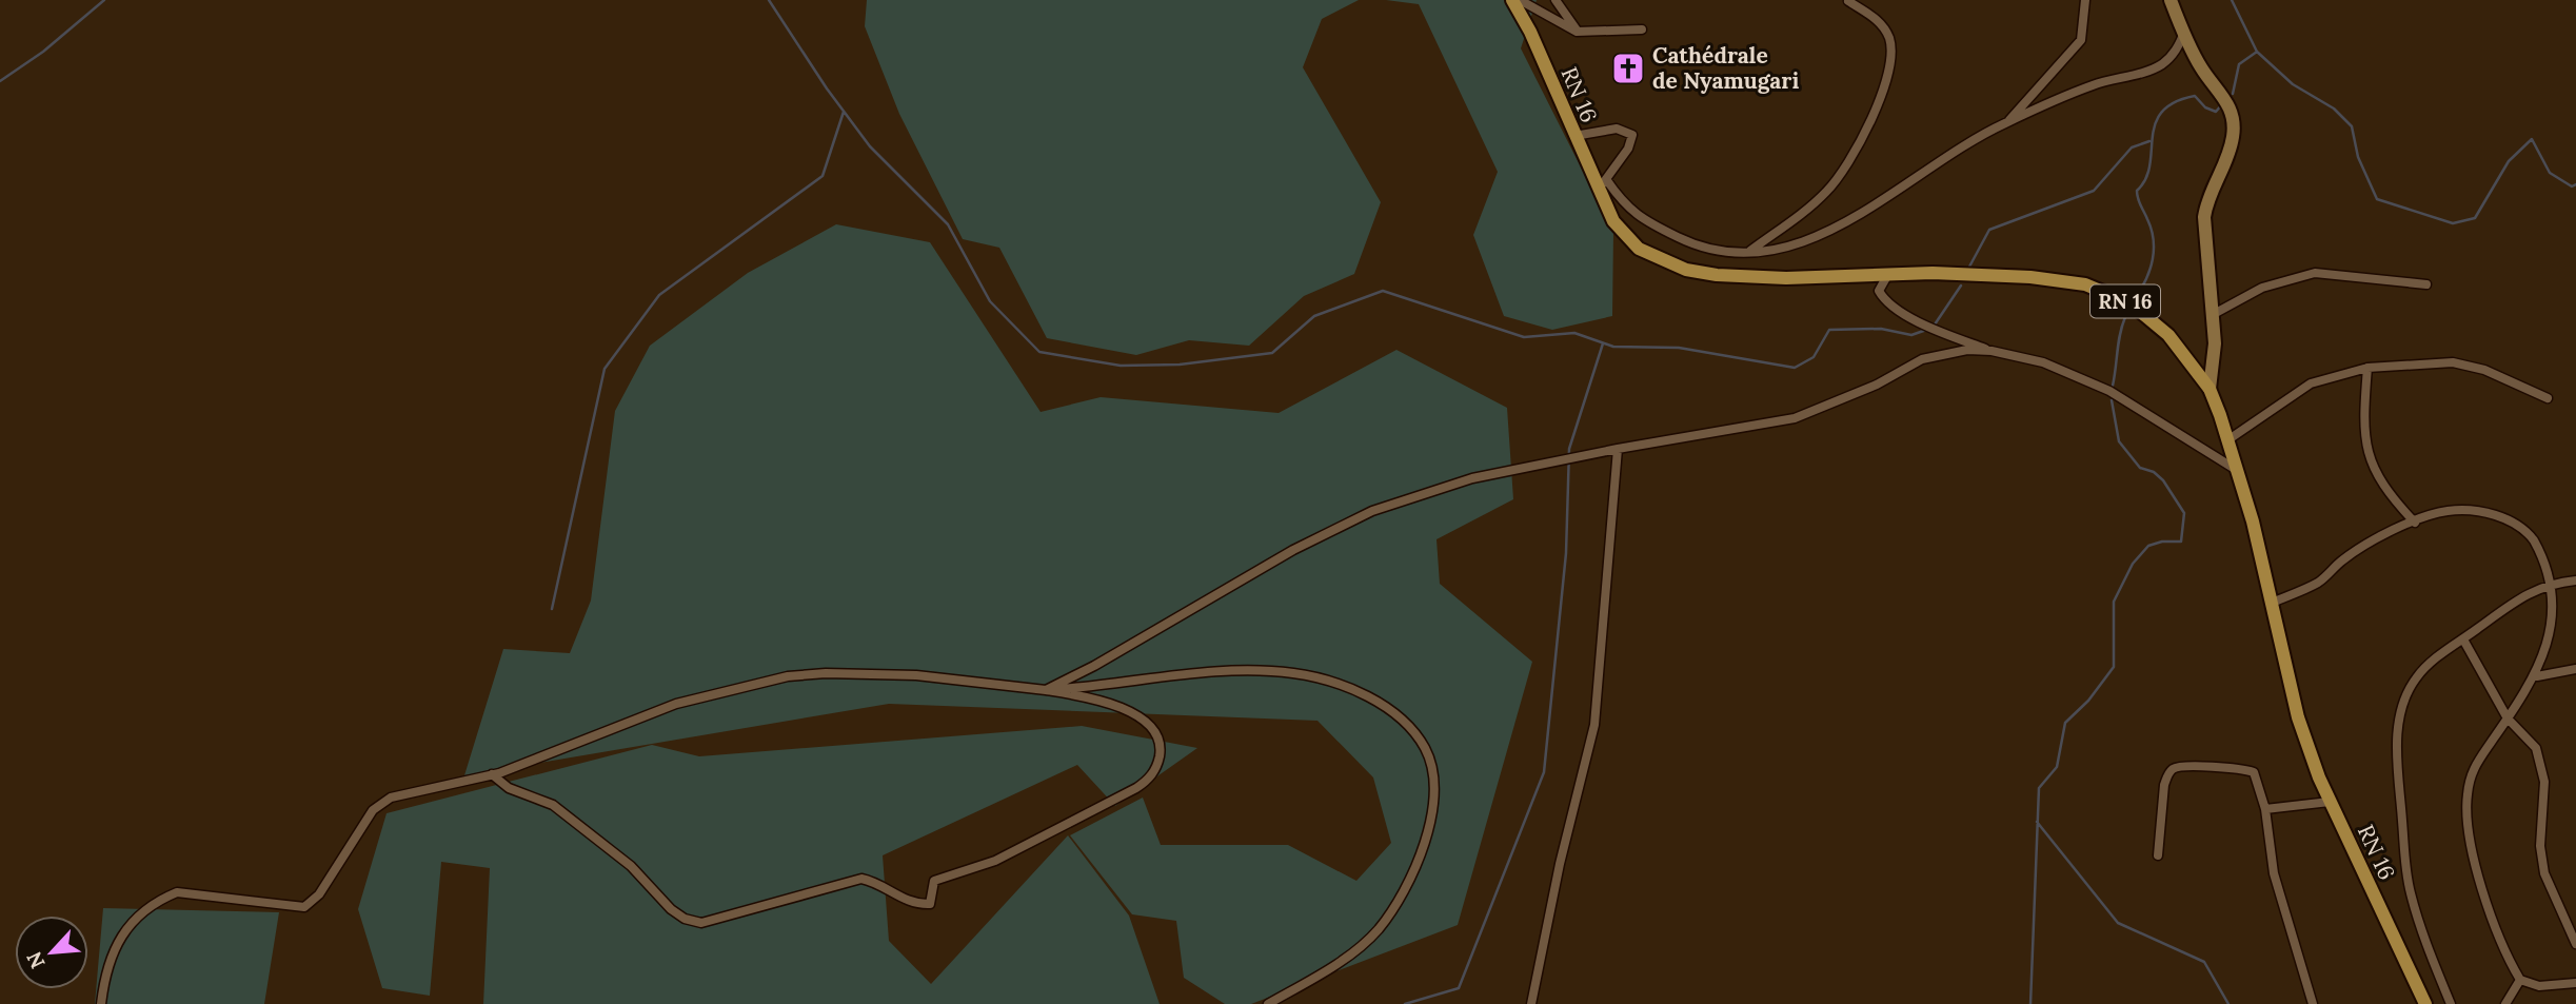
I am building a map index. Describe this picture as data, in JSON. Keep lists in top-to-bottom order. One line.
{"streets":{"main road":["RN 16"]},"places":{"church":["Cathédrale de Nyamugari"]},"north":"bottom left"}
